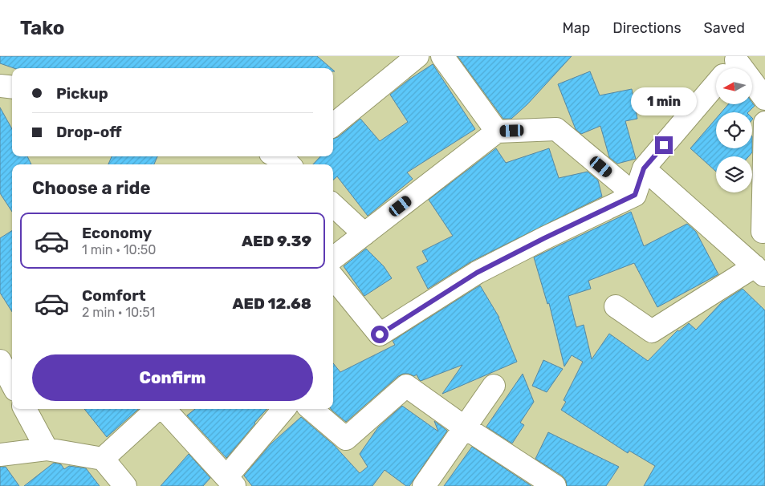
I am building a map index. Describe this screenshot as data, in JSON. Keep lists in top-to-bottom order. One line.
{"north":"left","page":{"header":"Tako","nav":["Map","Directions","Saved"],"banner":["Pickup","Drop-off"],"bubble":"1 min","heading":"Choose a ride","list":[{"name":"Economy","note":"1 min · 10:50","value":"AED 9.39"},{"name":"Comfort","note":"2 min · 10:51","value":"AED 12.68"}],"buttons":"Confirm"}}
